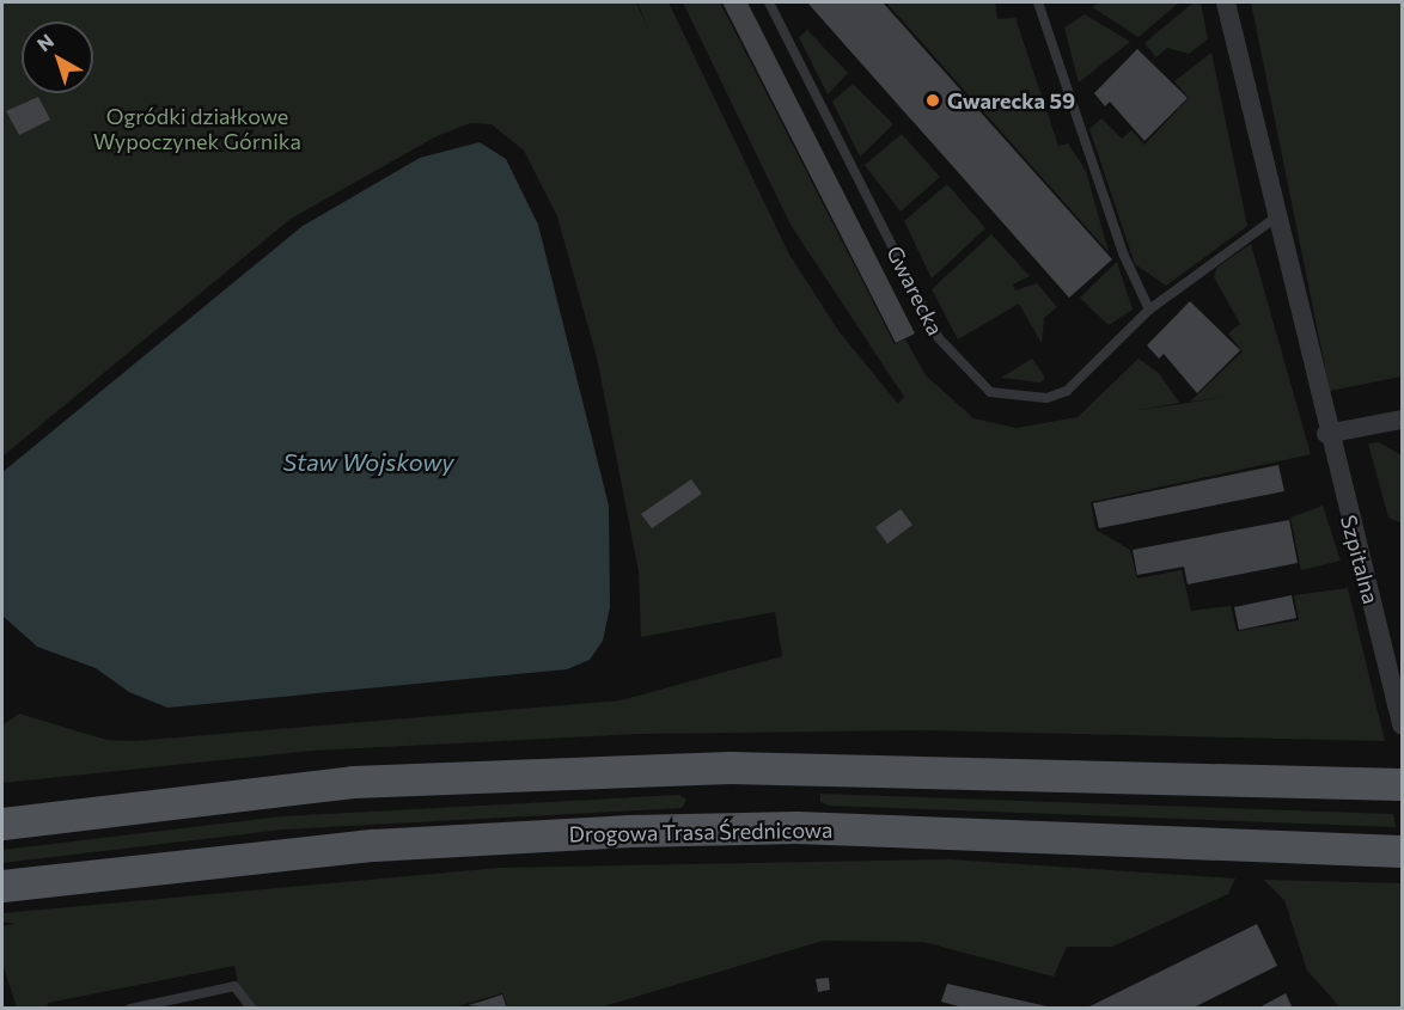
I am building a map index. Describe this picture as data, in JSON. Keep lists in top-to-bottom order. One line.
{"streets":{"main road":["Drogowa Trasa Średnicowa"],"street":["Szpitalna"],"lane":["Gwarecka"]},"crossings":[["Gwarecka","Szpitalna"]],"water":["Staw Wojskowy"],"parks":["Ogródki działkowe Wypoczynek Górnika"],"places":["Gwarecka 59"],"north":"top left"}
